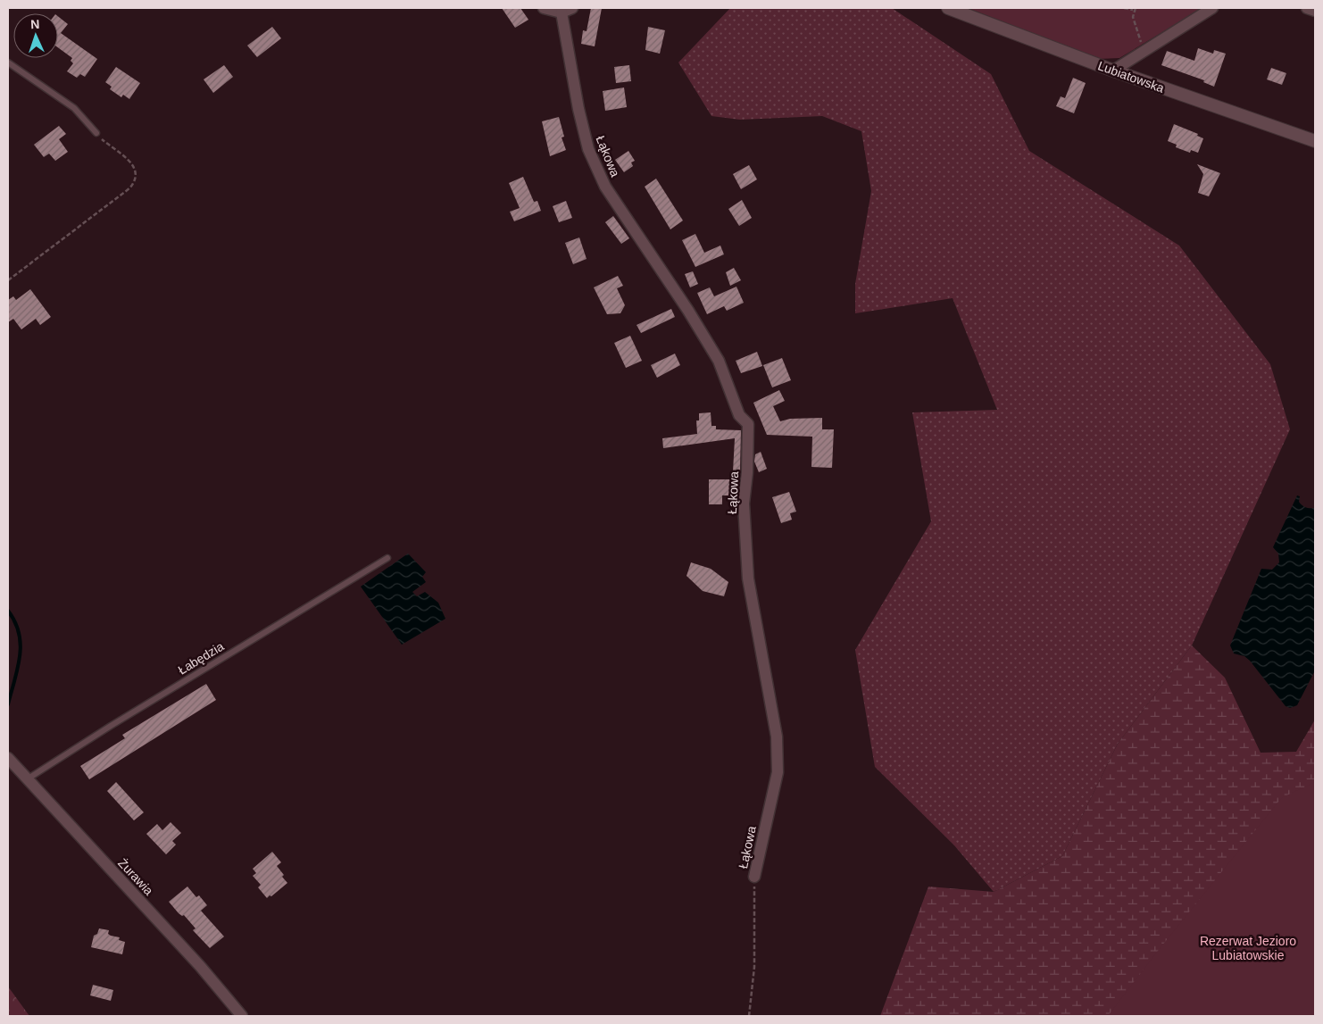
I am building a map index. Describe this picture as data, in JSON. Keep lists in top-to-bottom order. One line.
{"streets":{"street":["Lubiatowska","Łąkowa","Żurawia"],"lane":["Łabędzia"]},"crossings":[["Łabędzia","Żurawia"]],"parks":["Rezerwat Jezioro Lubiatowskie"],"north":"top"}
